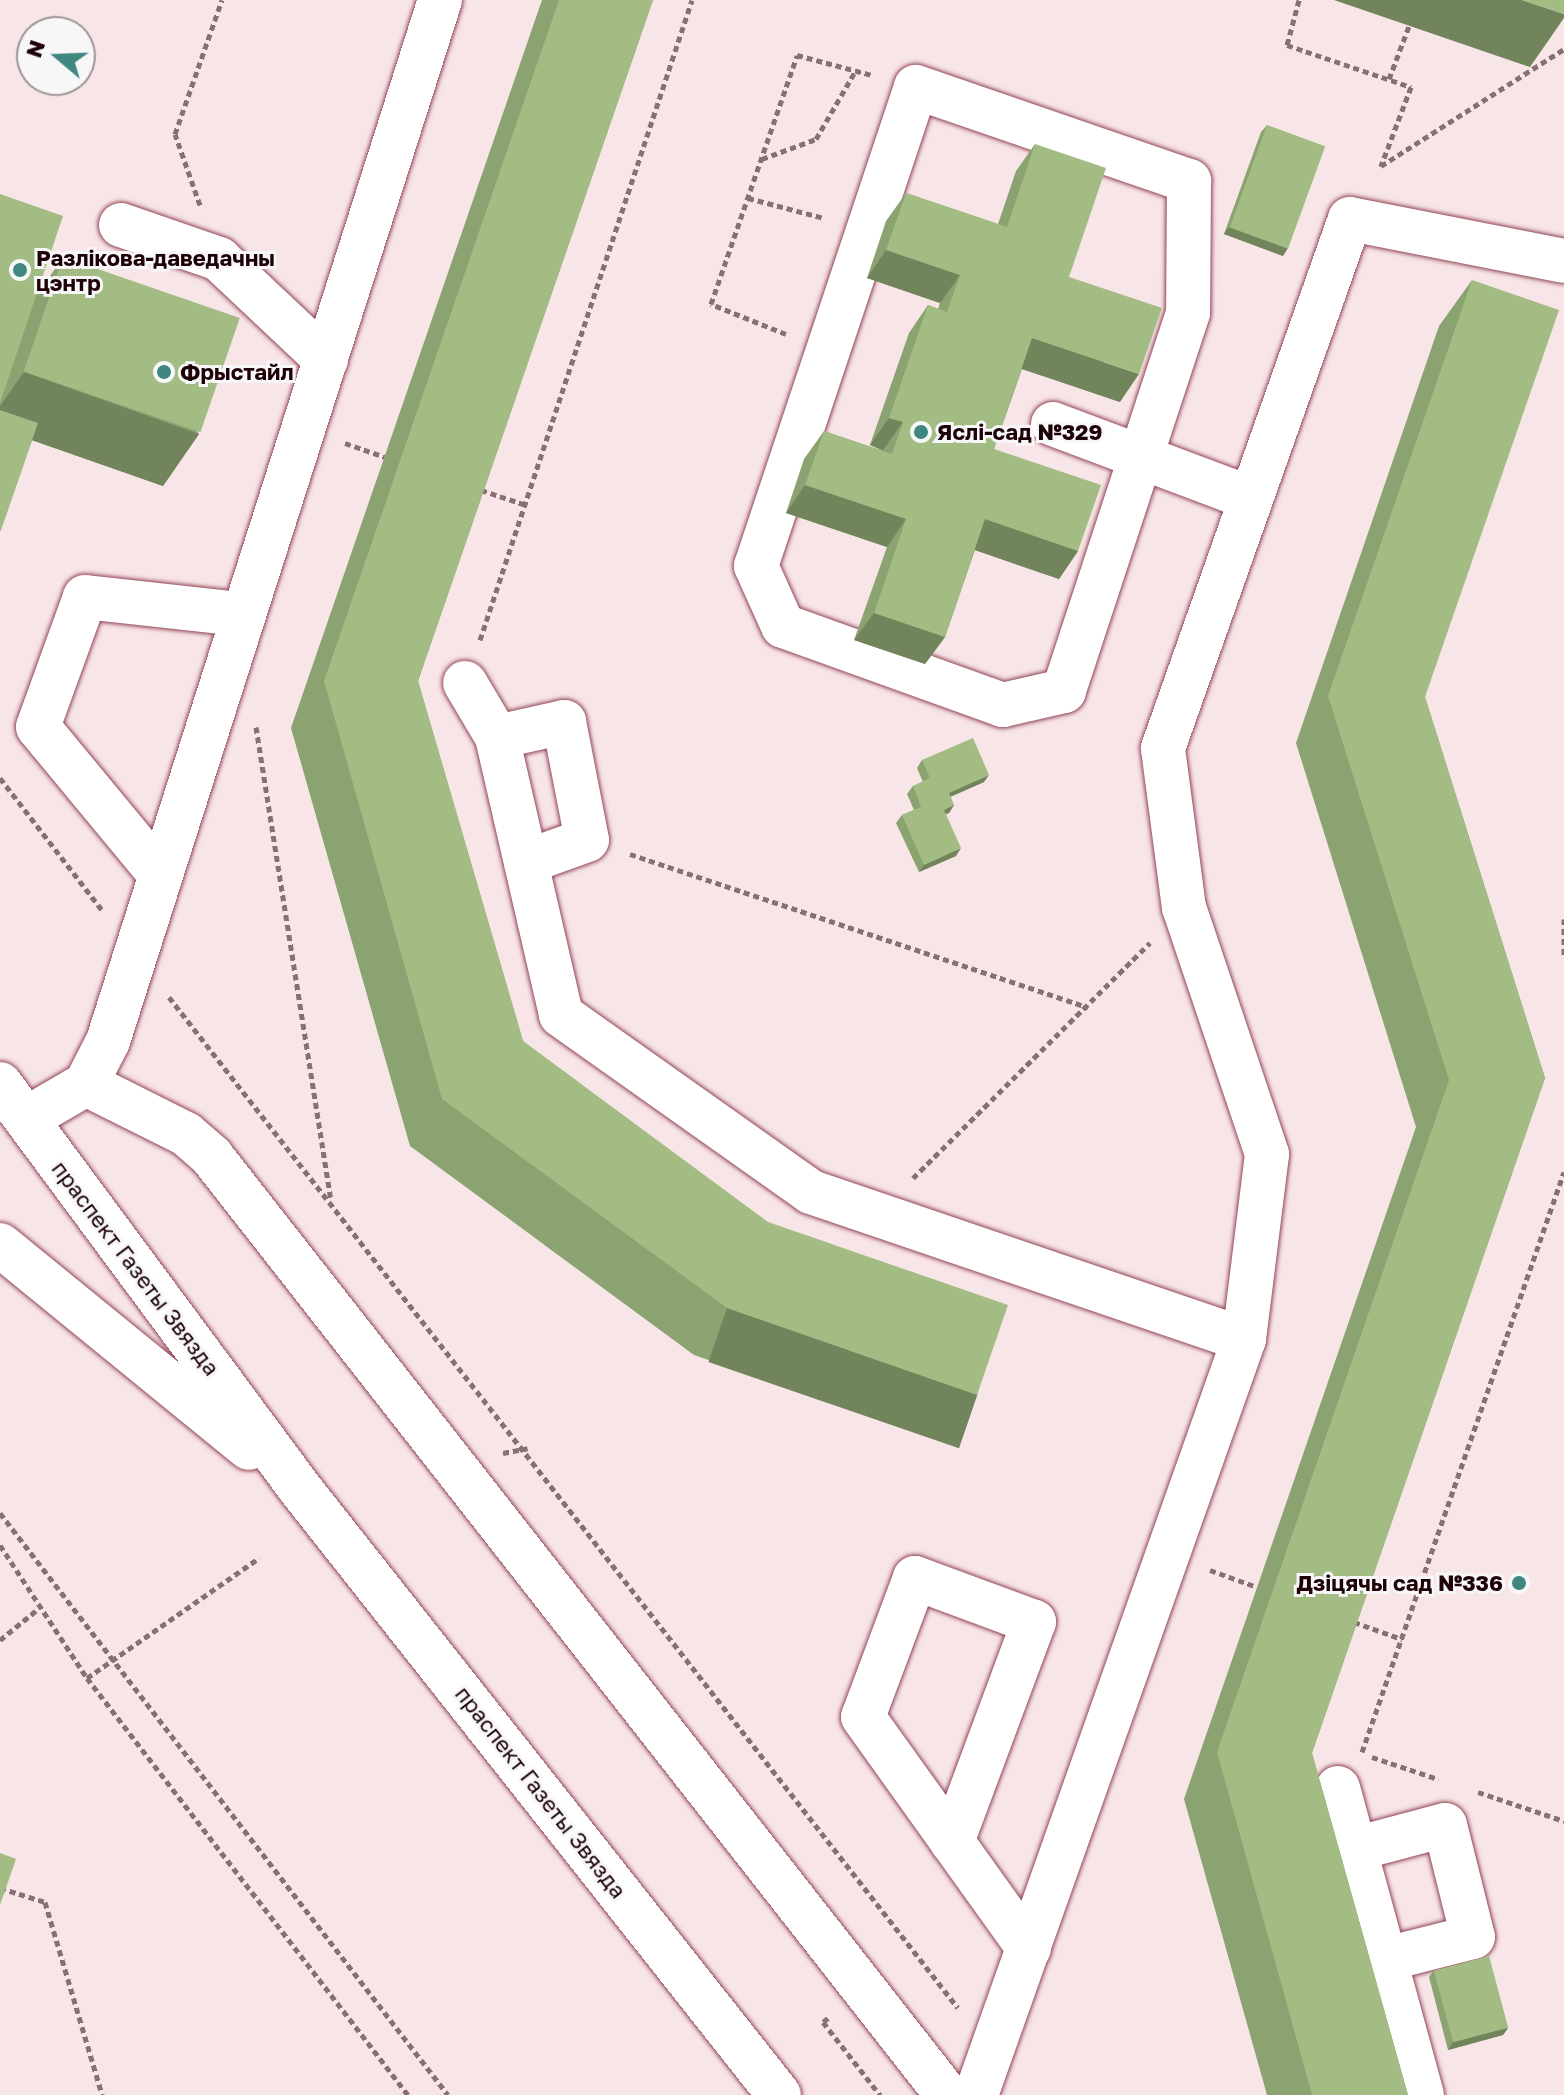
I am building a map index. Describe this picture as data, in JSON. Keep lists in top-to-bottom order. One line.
{"streets":{"main road":["праспект Газеты Звязда"]},"places":["Разлікова-даведачны цэнтр","Фрыстайл","Яслі-сад №329","Дзіцячы сад №336"],"north":"left"}
